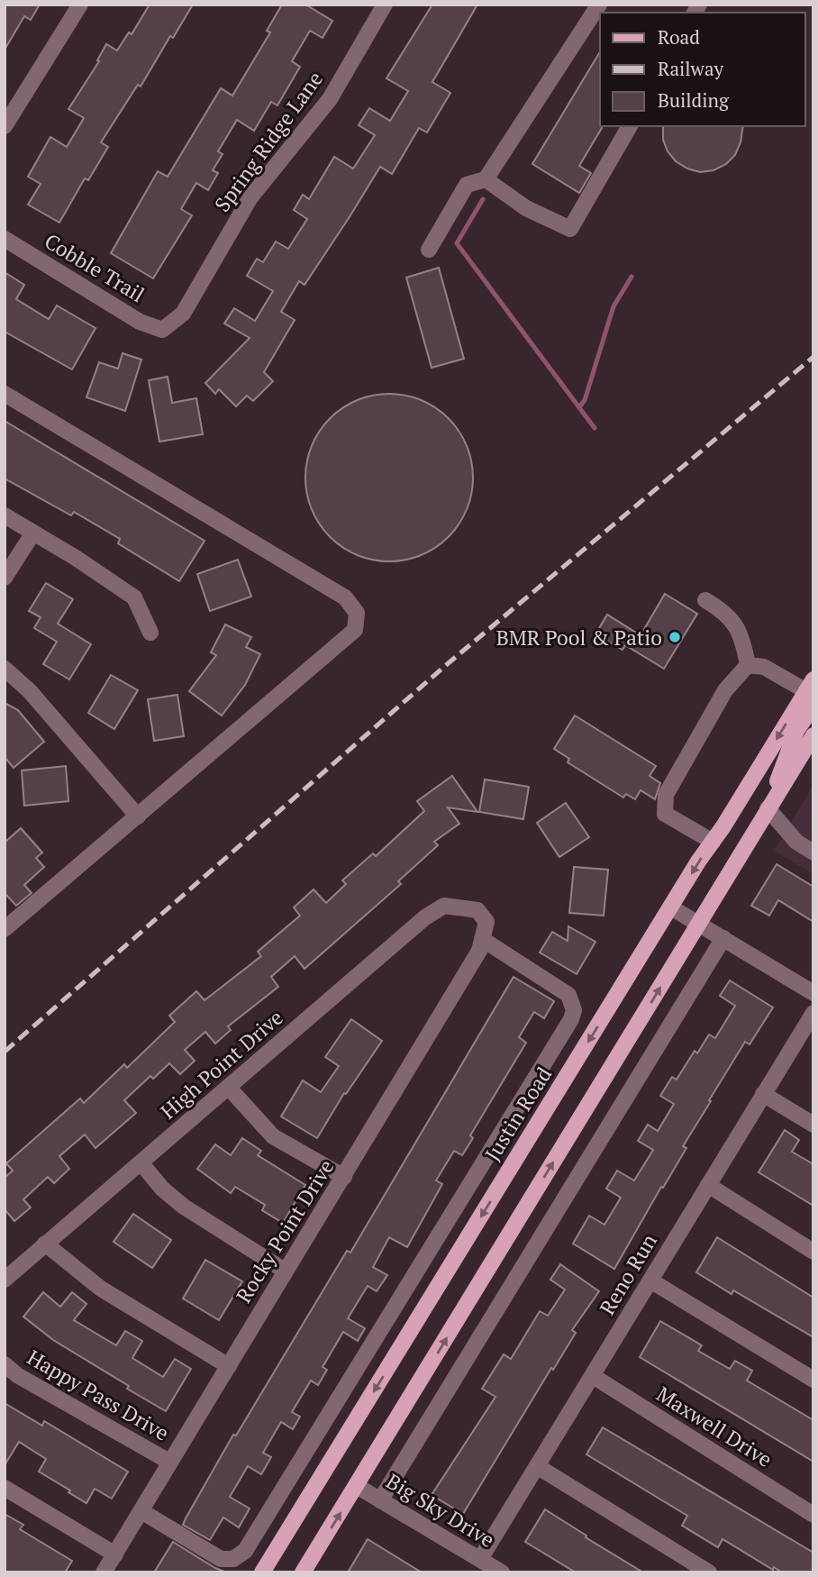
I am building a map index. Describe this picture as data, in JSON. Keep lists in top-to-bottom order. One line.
{"streets":{"main road":["Justin Road"],"street":["Spring Ridge Lane","Cobble Trail","High Point Drive","Rocky Point Drive","Reno Run","Happy Pass Drive","Maxwell Drive","Big Sky Drive"]},"crossings":[["Spring Ridge Lane","Cobble Trail"],["High Point Drive","Rocky Point Drive"],["Rocky Point Drive","Happy Pass Drive"],["Reno Run","Maxwell Drive"],["Reno Run","Big Sky Drive"]],"places":["BMR Pool & Patio"],"legend":["Road","Railway","Building"]}
